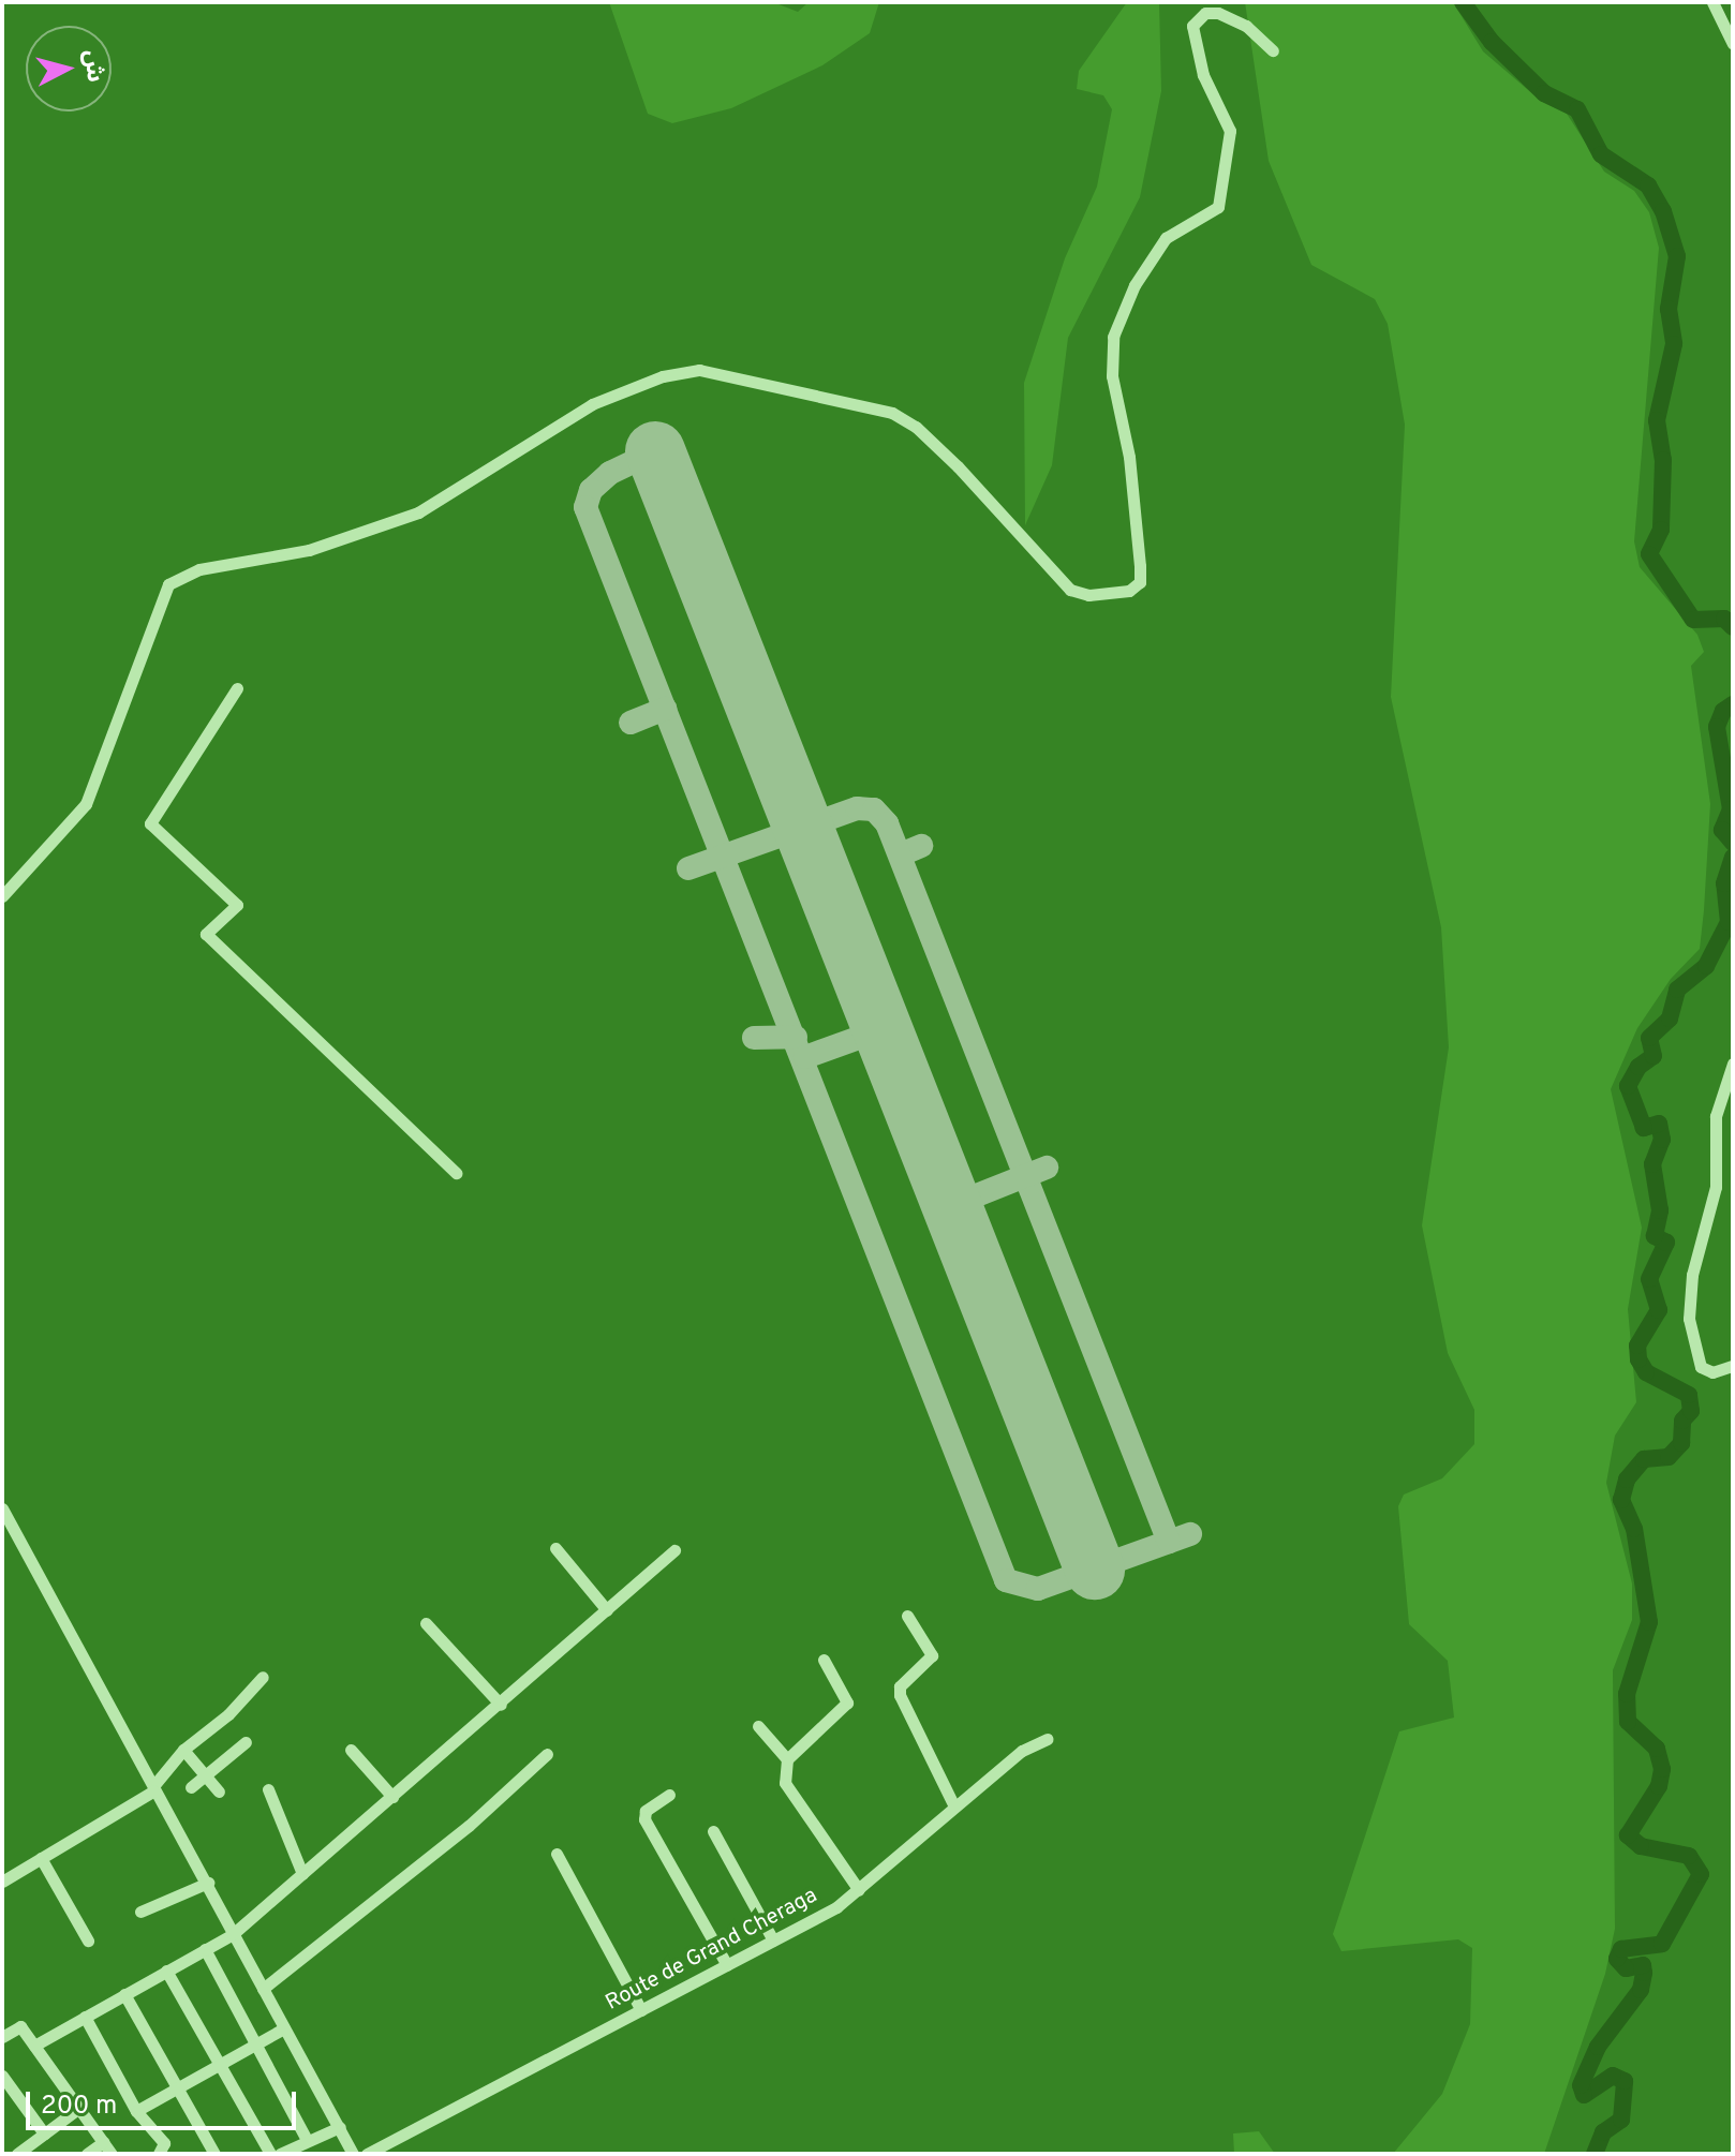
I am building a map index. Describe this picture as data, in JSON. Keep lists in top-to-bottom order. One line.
{"streets":{"street":["Route de Grand Cheraga"]},"scale_bar":"200 m","north":"right"}
